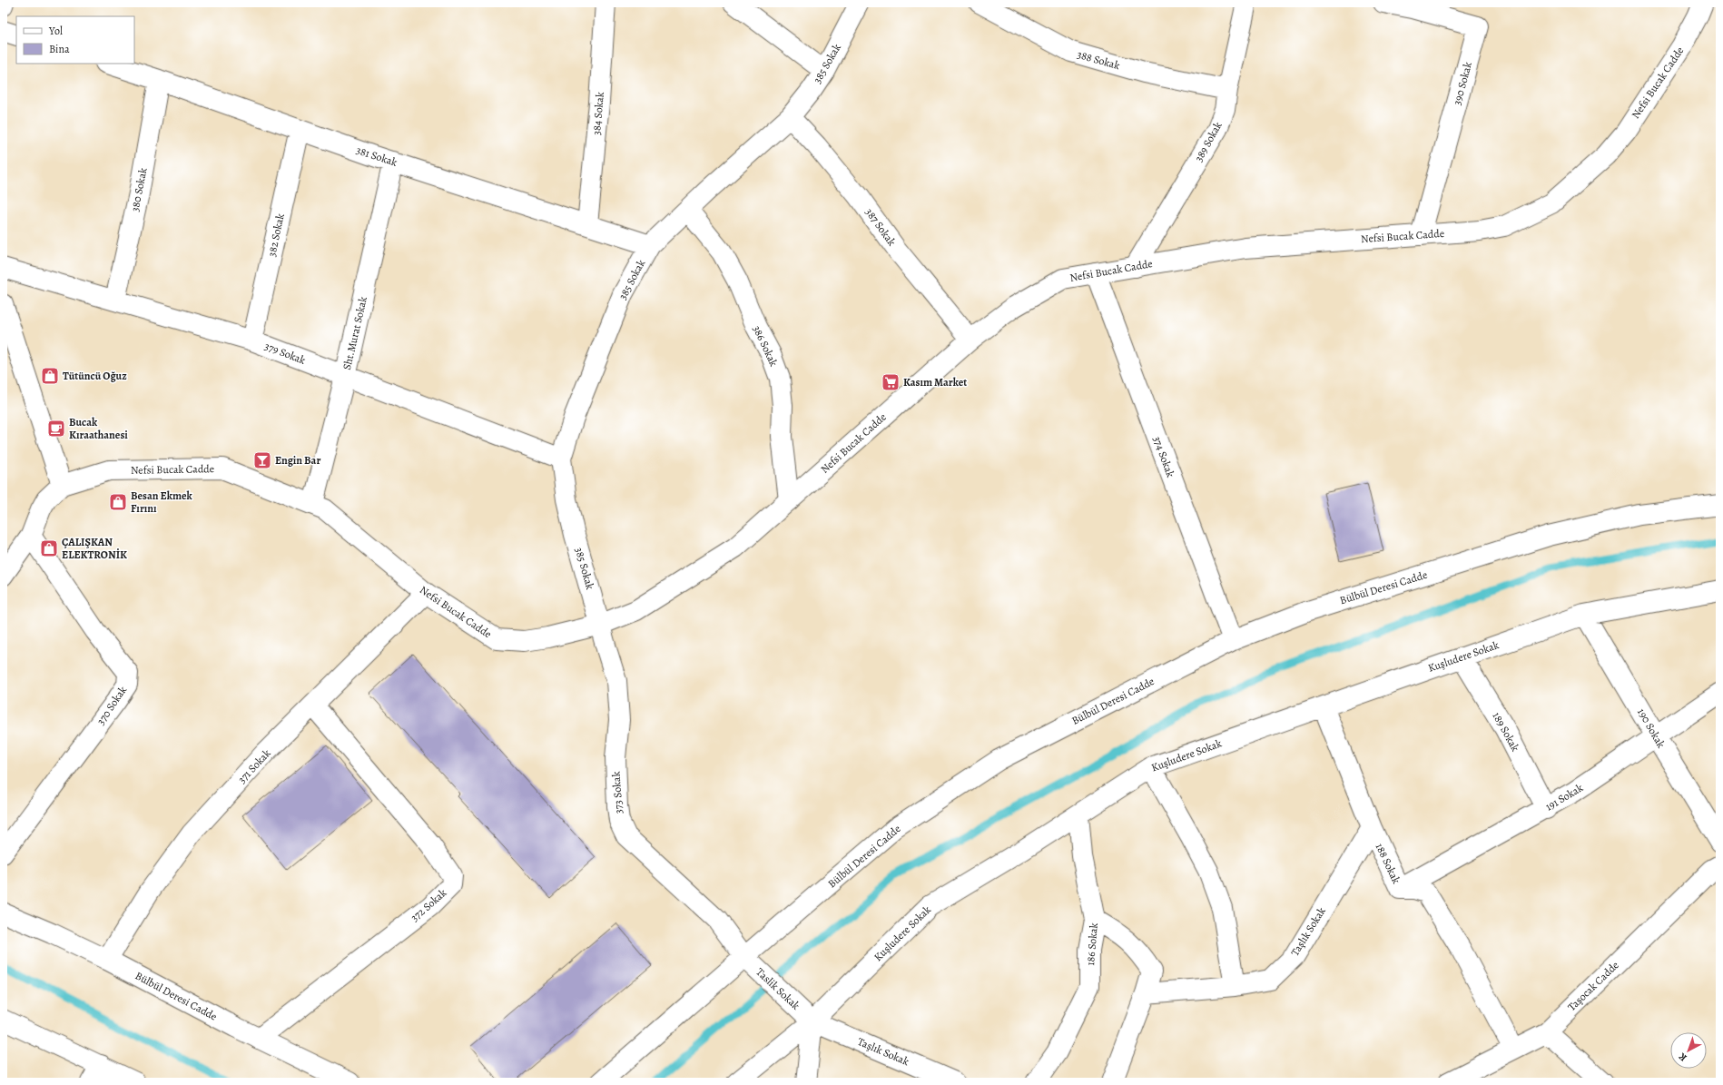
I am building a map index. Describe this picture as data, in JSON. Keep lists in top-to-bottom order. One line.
{"streets":{"street":["388 Sokak","385 Sokak","Nefsi Bucak Cadde","390 Sokak","384 Sokak","389 Sokak","381 Sokak","380 Sokak","387 Sokak","382 Sokak","Sht.Murat Sokak","386 Sokak","379 Sokak","374 Sokak","Bülbül Deresi Cadde","Kuşludere Sokak","370 Sokak","190 Sokak","189 Sokak","371 Sokak","373 Sokak","191 Sokak","188 Sokak","372 Sokak","Taşlık Sokak","186 Sokak","Taşocak Cadde","Taslik Sokak"]},"crossings":[["388 Sokak","389 Sokak"],["385 Sokak","Nefsi Bucak Cadde"],["385 Sokak","381 Sokak"],["385 Sokak","387 Sokak"],["385 Sokak","386 Sokak"],["385 Sokak","379 Sokak"],["385 Sokak","373 Sokak"],["Nefsi Bucak Cadde","390 Sokak"],["Nefsi Bucak Cadde","389 Sokak"],["Nefsi Bucak Cadde","387 Sokak"],["Nefsi Bucak Cadde","Sht.Murat Sokak"],["Nefsi Bucak Cadde","386 Sokak"],["Nefsi Bucak Cadde","374 Sokak"],["Nefsi Bucak Cadde","370 Sokak"],["Nefsi Bucak Cadde","371 Sokak"],["Nefsi Bucak Cadde","373 Sokak"],["384 Sokak","381 Sokak"],["381 Sokak","380 Sokak"],["381 Sokak","382 Sokak"],["381 Sokak","Sht.Murat Sokak"],["380 Sokak","379 Sokak"],["382 Sokak","379 Sokak"],["Sht.Murat Sokak","379 Sokak"],["374 Sokak","Bülbül Deresi Cadde"],["Bülbül Deresi Cadde","371 Sokak"],["Bülbül Deresi Cadde","373 Sokak"],["Bülbül Deresi Cadde","372 Sokak"],["Bülbül Deresi Cadde","Taslik Sokak"],["Kuşludere Sokak","190 Sokak"],["Kuşludere Sokak","189 Sokak"],["Kuşludere Sokak","188 Sokak"],["Kuşludere Sokak","Taşlık Sokak"],["Kuşludere Sokak","186 Sokak"],["Kuşludere Sokak","Taslik Sokak"],["190 Sokak","191 Sokak"],["189 Sokak","191 Sokak"],["371 Sokak","372 Sokak"],["373 Sokak","Taslik Sokak"],["191 Sokak","188 Sokak"],["188 Sokak","Taşlık Sokak"],["188 Sokak","Taşocak Cadde"],["Taşlık Sokak","Taslik Sokak"]],"places":{"shop":["Tütüncü Oğuz","Besan Ekmek Fırını","ÇALIŞKAN ELEKTRONİK"],"supermarket":["Kasım Market"],"cafe":["Bucak Kıraathanesi"],"bar":["Engin Bar"]},"legend":["Yol","Bina"],"north":"bottom left"}
